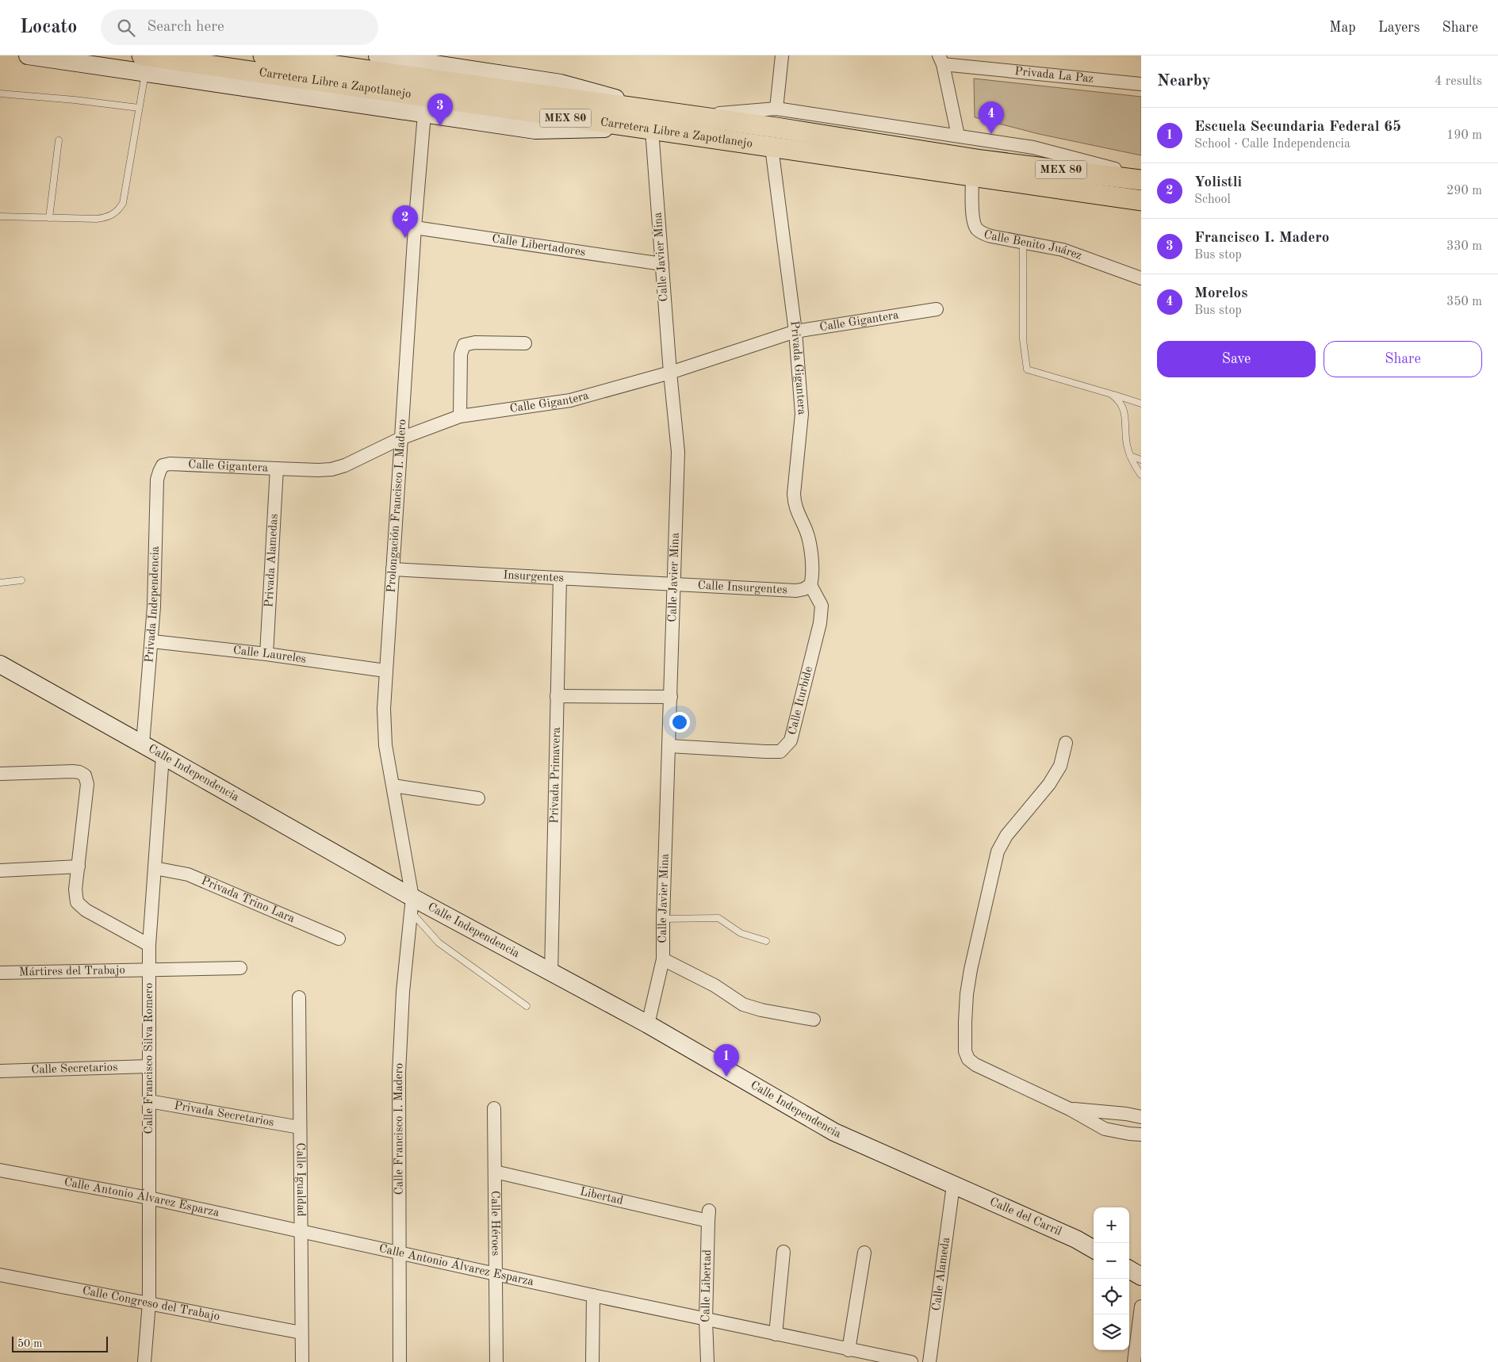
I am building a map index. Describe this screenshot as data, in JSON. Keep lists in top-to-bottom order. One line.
{"streets":{"main road":["Carretera Libre a Zapotlanejo","MEX 80"],"street":["Privada La Paz","Calle Benito Juárez","Calle Libertadores","Calle Javier Mina","Calle Gigantera","Privada Gigantera","Prolongación Francisco I. Madero","Privada Alamedas","Insurgentes","Calle Insurgentes","Privada Independencia","Calle Laureles","Calle Iturbide","Calle Independencia","Privada Primavera","Privada Trino Lara","Mártires del Trabajo","Calle Francisco Silva Romero","Calle Secretarios","Privada Secretarios","Calle Francisco I. Madero","Calle Igualdad","Libertad","Calle Antonio Álvarez Esparza","Calle del Carril","Calle Héroes","Calle Alameda","Calle Libertad","Calle Congreso del Trabajo"]},"crossings":[["Carretera Libre a Zapotlanejo","Calle Benito Juárez"],["Carretera Libre a Zapotlanejo","Calle Javier Mina"],["Carretera Libre a Zapotlanejo","Privada Gigantera"],["Calle Libertadores","Calle Javier Mina"],["Calle Libertadores","Prolongación Francisco I. Madero"],["Calle Javier Mina","Calle Gigantera"],["Calle Javier Mina","Insurgentes"],["Calle Javier Mina","Calle Insurgentes"],["Calle Javier Mina","Calle Iturbide"],["Calle Javier Mina","Calle Independencia"],["Calle Gigantera","Privada Gigantera"],["Calle Gigantera","Prolongación Francisco I. Madero"],["Calle Gigantera","Privada Alamedas"],["Calle Gigantera","Privada Independencia"],["Privada Gigantera","Calle Insurgentes"],["Privada Gigantera","Calle Iturbide"],["Prolongación Francisco I. Madero","Insurgentes"],["Prolongación Francisco I. Madero","Calle Laureles"],["Prolongación Francisco I. Madero","Calle Independencia"],["Prolongación Francisco I. Madero","Calle Francisco I. Madero"],["Privada Alamedas","Calle Laureles"],["Insurgentes","Calle Insurgentes"],["Insurgentes","Privada Primavera"],["Calle Insurgentes","Calle Iturbide"],["Privada Independencia","Calle Laureles"],["Privada Independencia","Calle Independencia"],["Calle Independencia","Privada Primavera"],["Calle Independencia","Calle Francisco Silva Romero"],["Calle Independencia","Calle Francisco I. Madero"],["Calle Independencia","Calle del Carril"],["Calle Independencia","Calle Alameda"],["Privada Trino Lara","Calle Francisco Silva Romero"],["Mártires del Trabajo","Calle Francisco Silva Romero"],["Calle Francisco Silva Romero","Calle Secretarios"],["Calle Francisco Silva Romero","Privada Secretarios"],["Calle Francisco Silva Romero","Calle Antonio Álvarez Esparza"],["Calle Francisco Silva Romero","Calle Congreso del Trabajo"],["Privada Secretarios","Calle Igualdad"],["Calle Francisco I. Madero","Calle Antonio Álvarez Esparza"],["Calle Igualdad","Calle Antonio Álvarez Esparza"],["Calle Igualdad","Calle Congreso del Trabajo"],["Libertad","Calle Héroes"],["Libertad","Calle Libertad"],["Calle Antonio Álvarez Esparza","Calle Héroes"],["Calle Antonio Álvarez Esparza","Calle Libertad"],["Calle del Carril","Calle Alameda"]],"scale_bar":"50 m","page":{"header":"Locato","search":"Search here","nav":["Map","Layers","Share"],"heading":["Nearby","4 results"],"pins":["3","4","2","1"],"list":[{"mark":"1","name":"Escuela Secundaria Federal 65","note":"School · Calle Independencia","value":"190 m"},{"mark":"2","name":"Yolistli","note":"School","value":"290 m"},{"mark":"3","name":"Francisco I. Madero","note":"Bus stop","value":"330 m"},{"mark":"4","name":"Morelos","note":"Bus stop","value":"350 m"}],"buttons":["Save","Share"],"map_buttons":["+","−"],"scale":"50 m"}}
